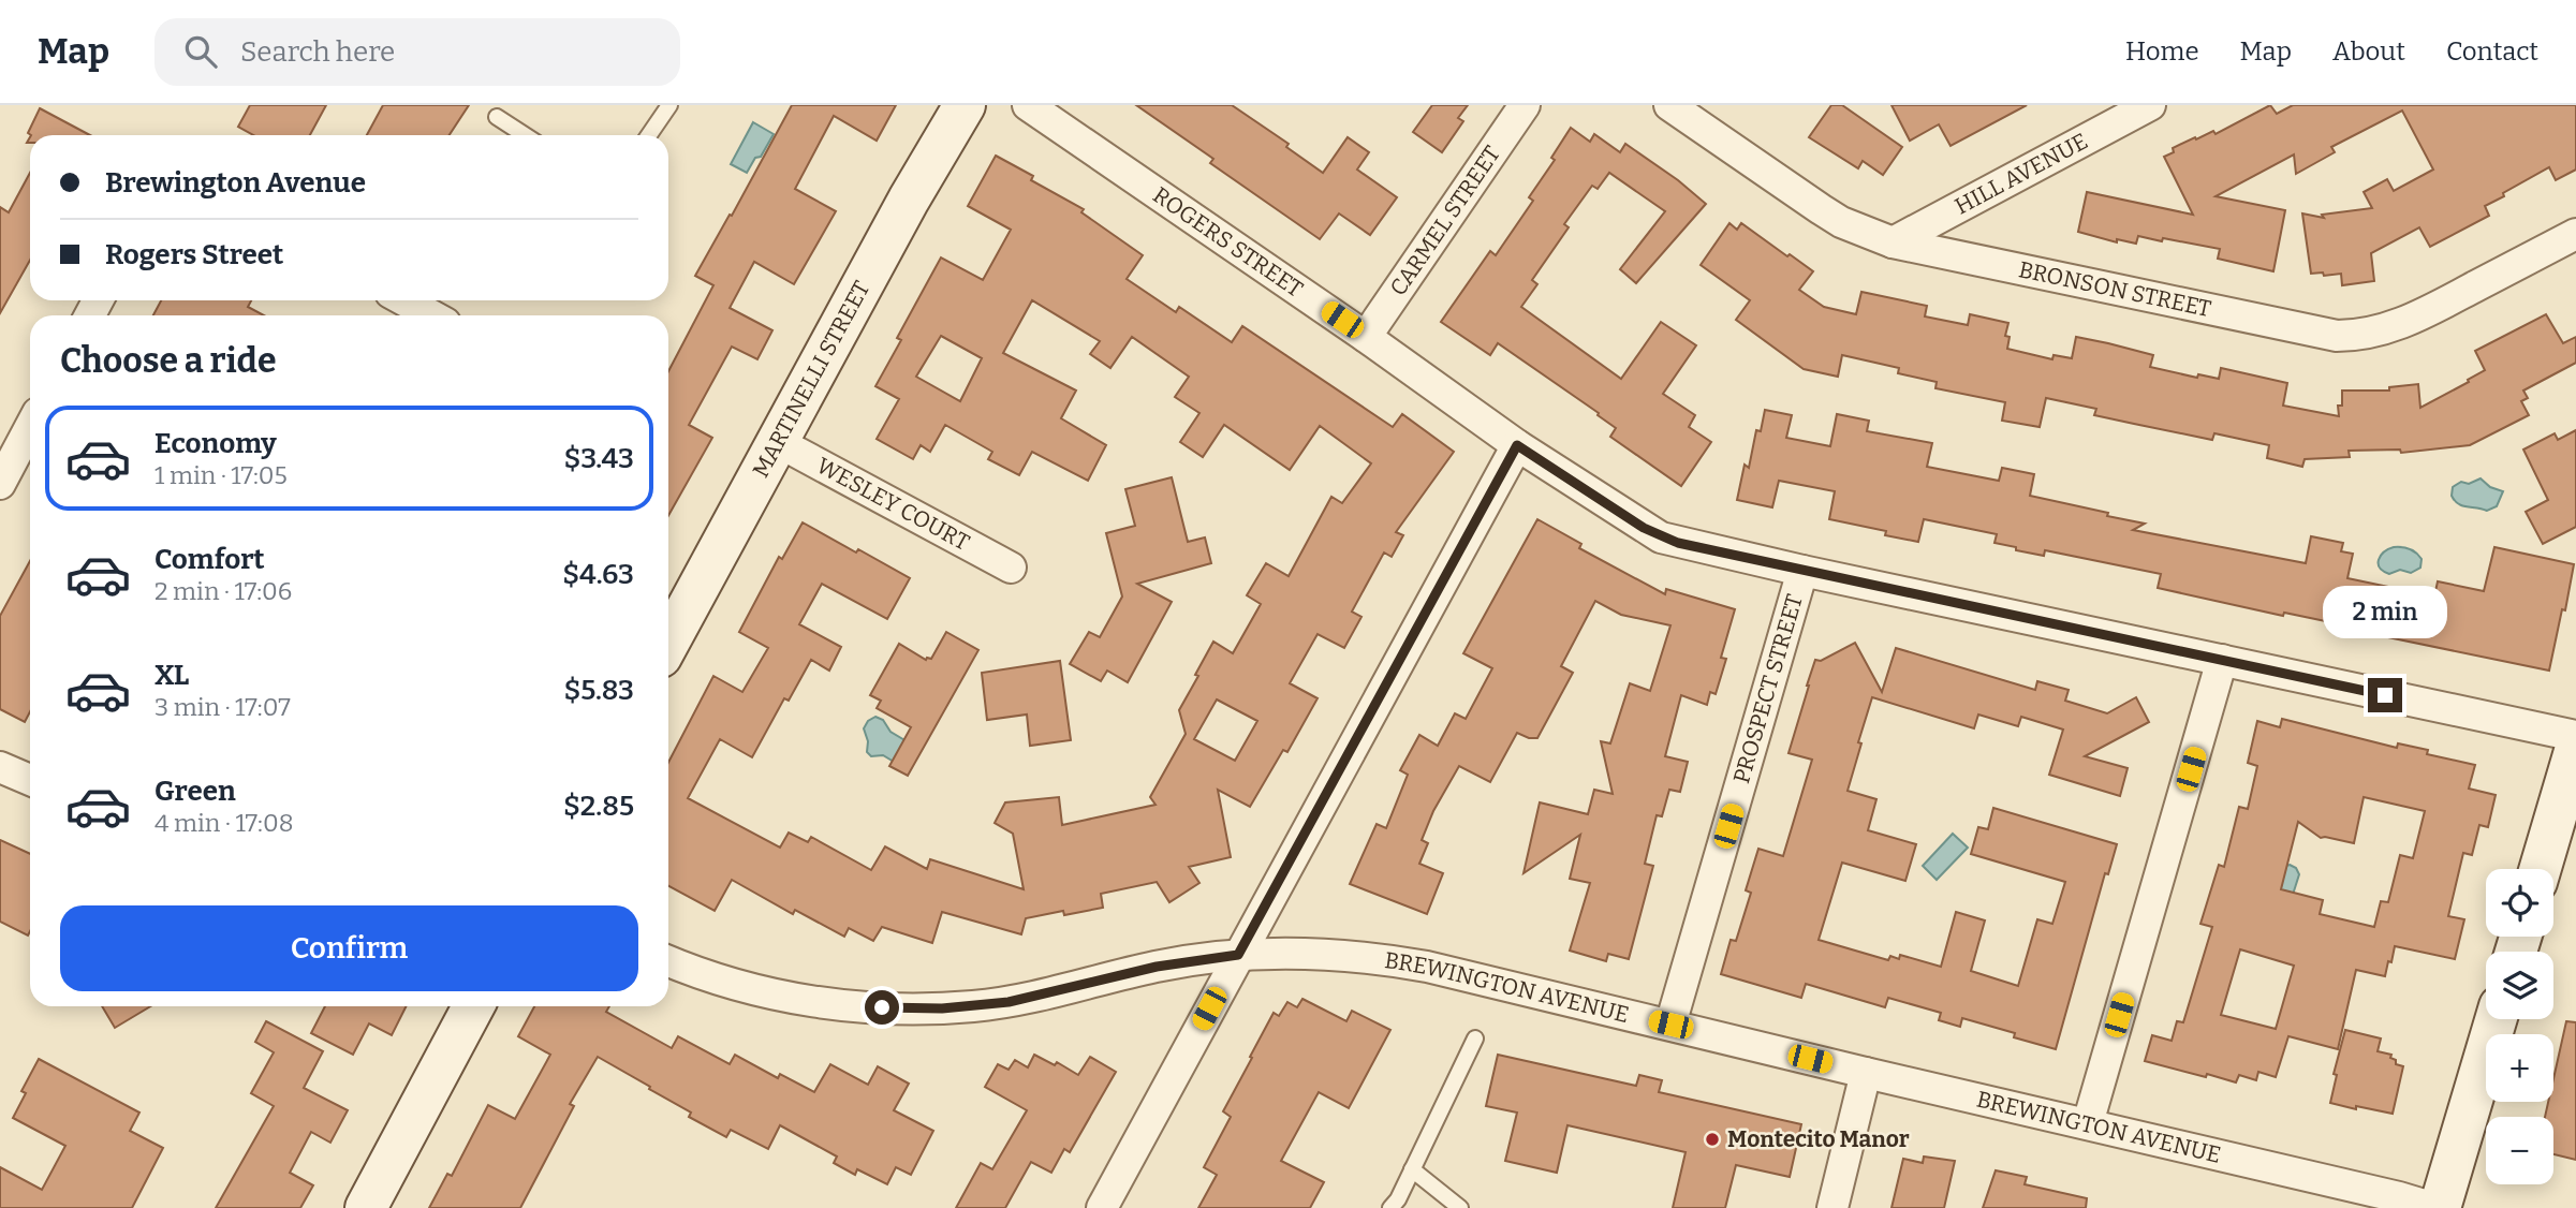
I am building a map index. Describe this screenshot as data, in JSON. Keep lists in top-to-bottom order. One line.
{"streets":{"street":["HILL AVENUE","CARMEL STREET","ROGERS STREET","BRONSON STREET","MARTINELLI STREET","WESLEY COURT","PROSPECT STREET","BREWINGTON AVENUE"]},"crossings":[["HILL AVENUE","BRONSON STREET"],["CARMEL STREET","ROGERS STREET"],["ROGERS STREET","PROSPECT STREET"],["MARTINELLI STREET","WESLEY COURT"],["PROSPECT STREET","BREWINGTON AVENUE"]],"places":["Montecito Manor"],"page":{"header":"Map","search":"Search here","nav":["Home","Map","About","Contact"],"banner":["Brewington Avenue","Rogers Street"],"heading":"Choose a ride","list":[{"name":"Economy","note":"1 min · 17:05","value":"$3.43"},{"name":"Comfort","note":"2 min · 17:06","value":"$4.63"},{"name":"XL","note":"3 min · 17:07","value":"$5.83"},{"name":"Green","note":"4 min · 17:08","value":"$2.85"}],"bubble":"2 min","map_buttons":["+","−"],"buttons":"Confirm"}}
